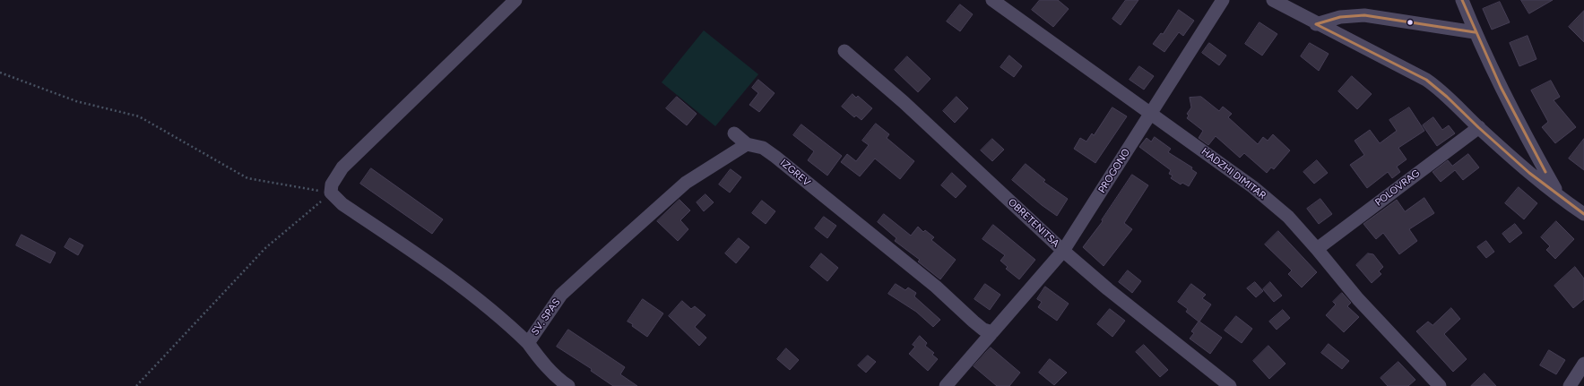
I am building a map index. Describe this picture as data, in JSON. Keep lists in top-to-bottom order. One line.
{"streets":{"street":["PROGONO","IZGREV","HADZHI DIMITAR","POLOVRAG","OBRETENITSA","SV. SPAS"]},"crossings":[["PROGONO","IZGREV"],["PROGONO","HADZHI DIMITAR"],["PROGONO","OBRETENITSA"],["IZGREV","SV. SPAS"],["HADZHI DIMITAR","POLOVRAG"]]}
